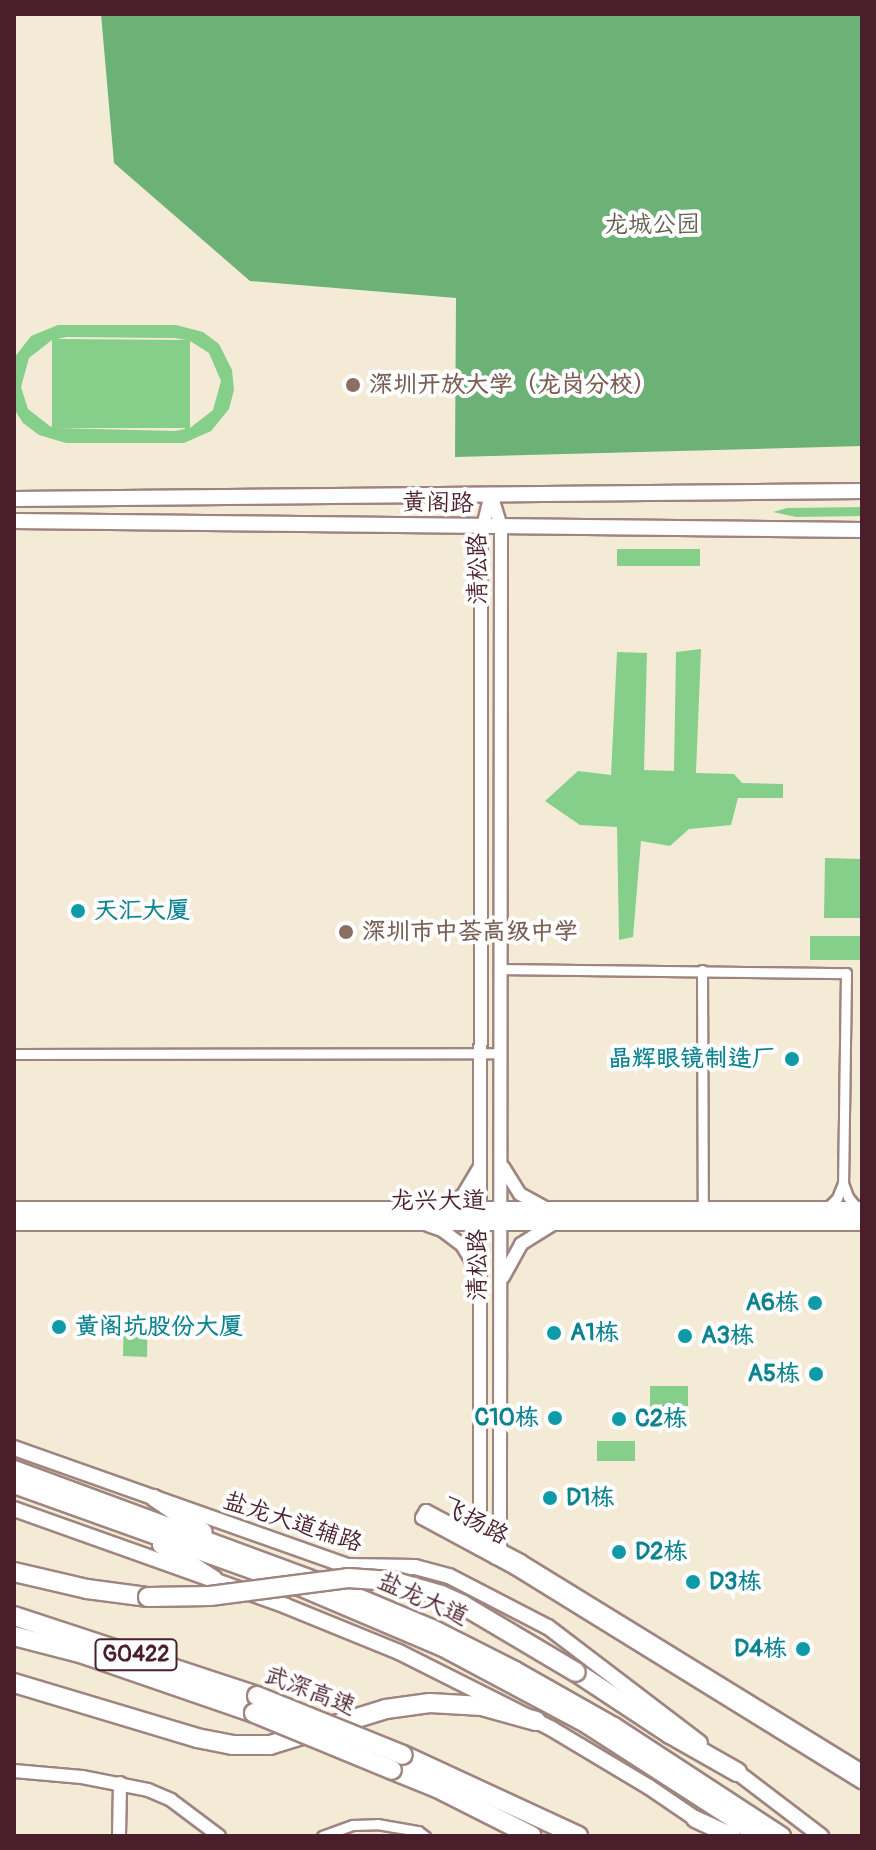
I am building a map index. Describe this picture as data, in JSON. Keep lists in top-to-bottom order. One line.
{"streets":{"highway":["盐龙大道","G0422","武深高速"],"main road":["黄阁路","龙兴大道","盐龙大道辅路"],"street":["清松路","飞扬路"]},"crossings":[["黄阁路","清松路"],["清松路","龙兴大道"],["清松路","飞扬路"]],"parks":["龙城公园"],"places":["深圳开放大学（龙岗分校）","天汇大厦","深圳市中荟高级中学","晶辉眼镜制造厂","A6栋","黄阁坑股份大厦","A1栋","A3栋","A5栋","C10栋","C2栋","D1栋","D2栋","D3栋","D4栋"]}
